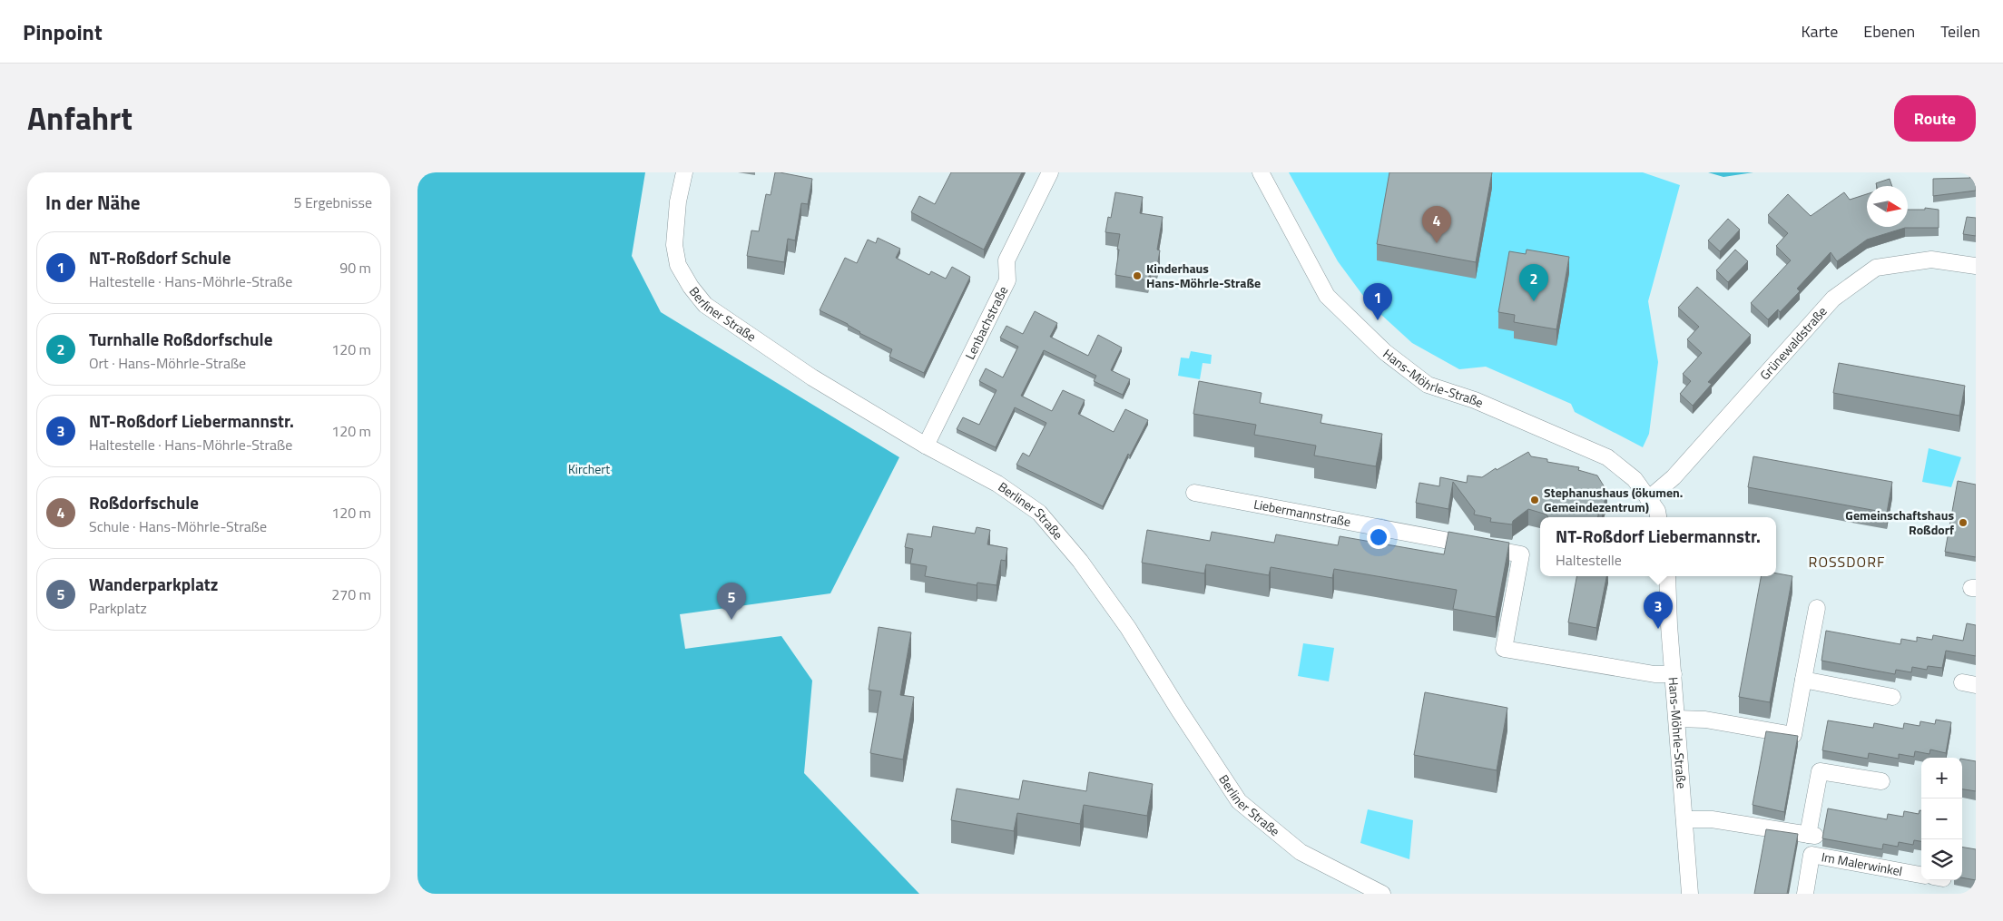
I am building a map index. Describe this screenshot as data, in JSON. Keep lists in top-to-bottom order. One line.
{"streets":{"street":["Berliner Straße","Lenbachstraße","Grünewaldstraße","Hans-Möhrle-Straße","Liebermannstraße","Im Malerwinkel"]},"crossings":[["Berliner Straße","Lenbachstraße"],["Grünewaldstraße","Hans-Möhrle-Straße"],["Hans-Möhrle-Straße","Liebermannstraße"]],"districts":["ROSSDORF"],"parks":["Kirchert"],"places":["Kinderhaus Hans-Möhrle-Straße","Stephanushaus (ökumen. Gemeindezentrum)","Gemeinschaftshaus Roßdorf"],"north":"right","page":{"header":"Pinpoint","nav":["Karte","Ebenen","Teilen"],"title":"Anfahrt","buttons":"Route","heading":["In der Nähe","5 Ergebnisse"],"pins":["4","2","1","5","3"],"list":[{"mark":"1","name":"NT-Roßdorf Schule","note":"Haltestelle · Hans-Möhrle-Straße","value":"90 m"},{"mark":"2","name":"Turnhalle Roßdorfschule","note":"Ort · Hans-Möhrle-Straße","value":"120 m"},{"mark":"3","name":"NT-Roßdorf Liebermannstr.","note":"Haltestelle · Hans-Möhrle-Straße","value":"120 m"},{"mark":"4","name":"Roßdorfschule","note":"Schule · Hans-Möhrle-Straße","value":"120 m"},{"mark":"5","name":"Wanderparkplatz","note":"Parkplatz","value":"270 m"}],"popup":["NT-Roßdorf Liebermannstr.","Haltestelle"],"map_buttons":["+","−"]}}
